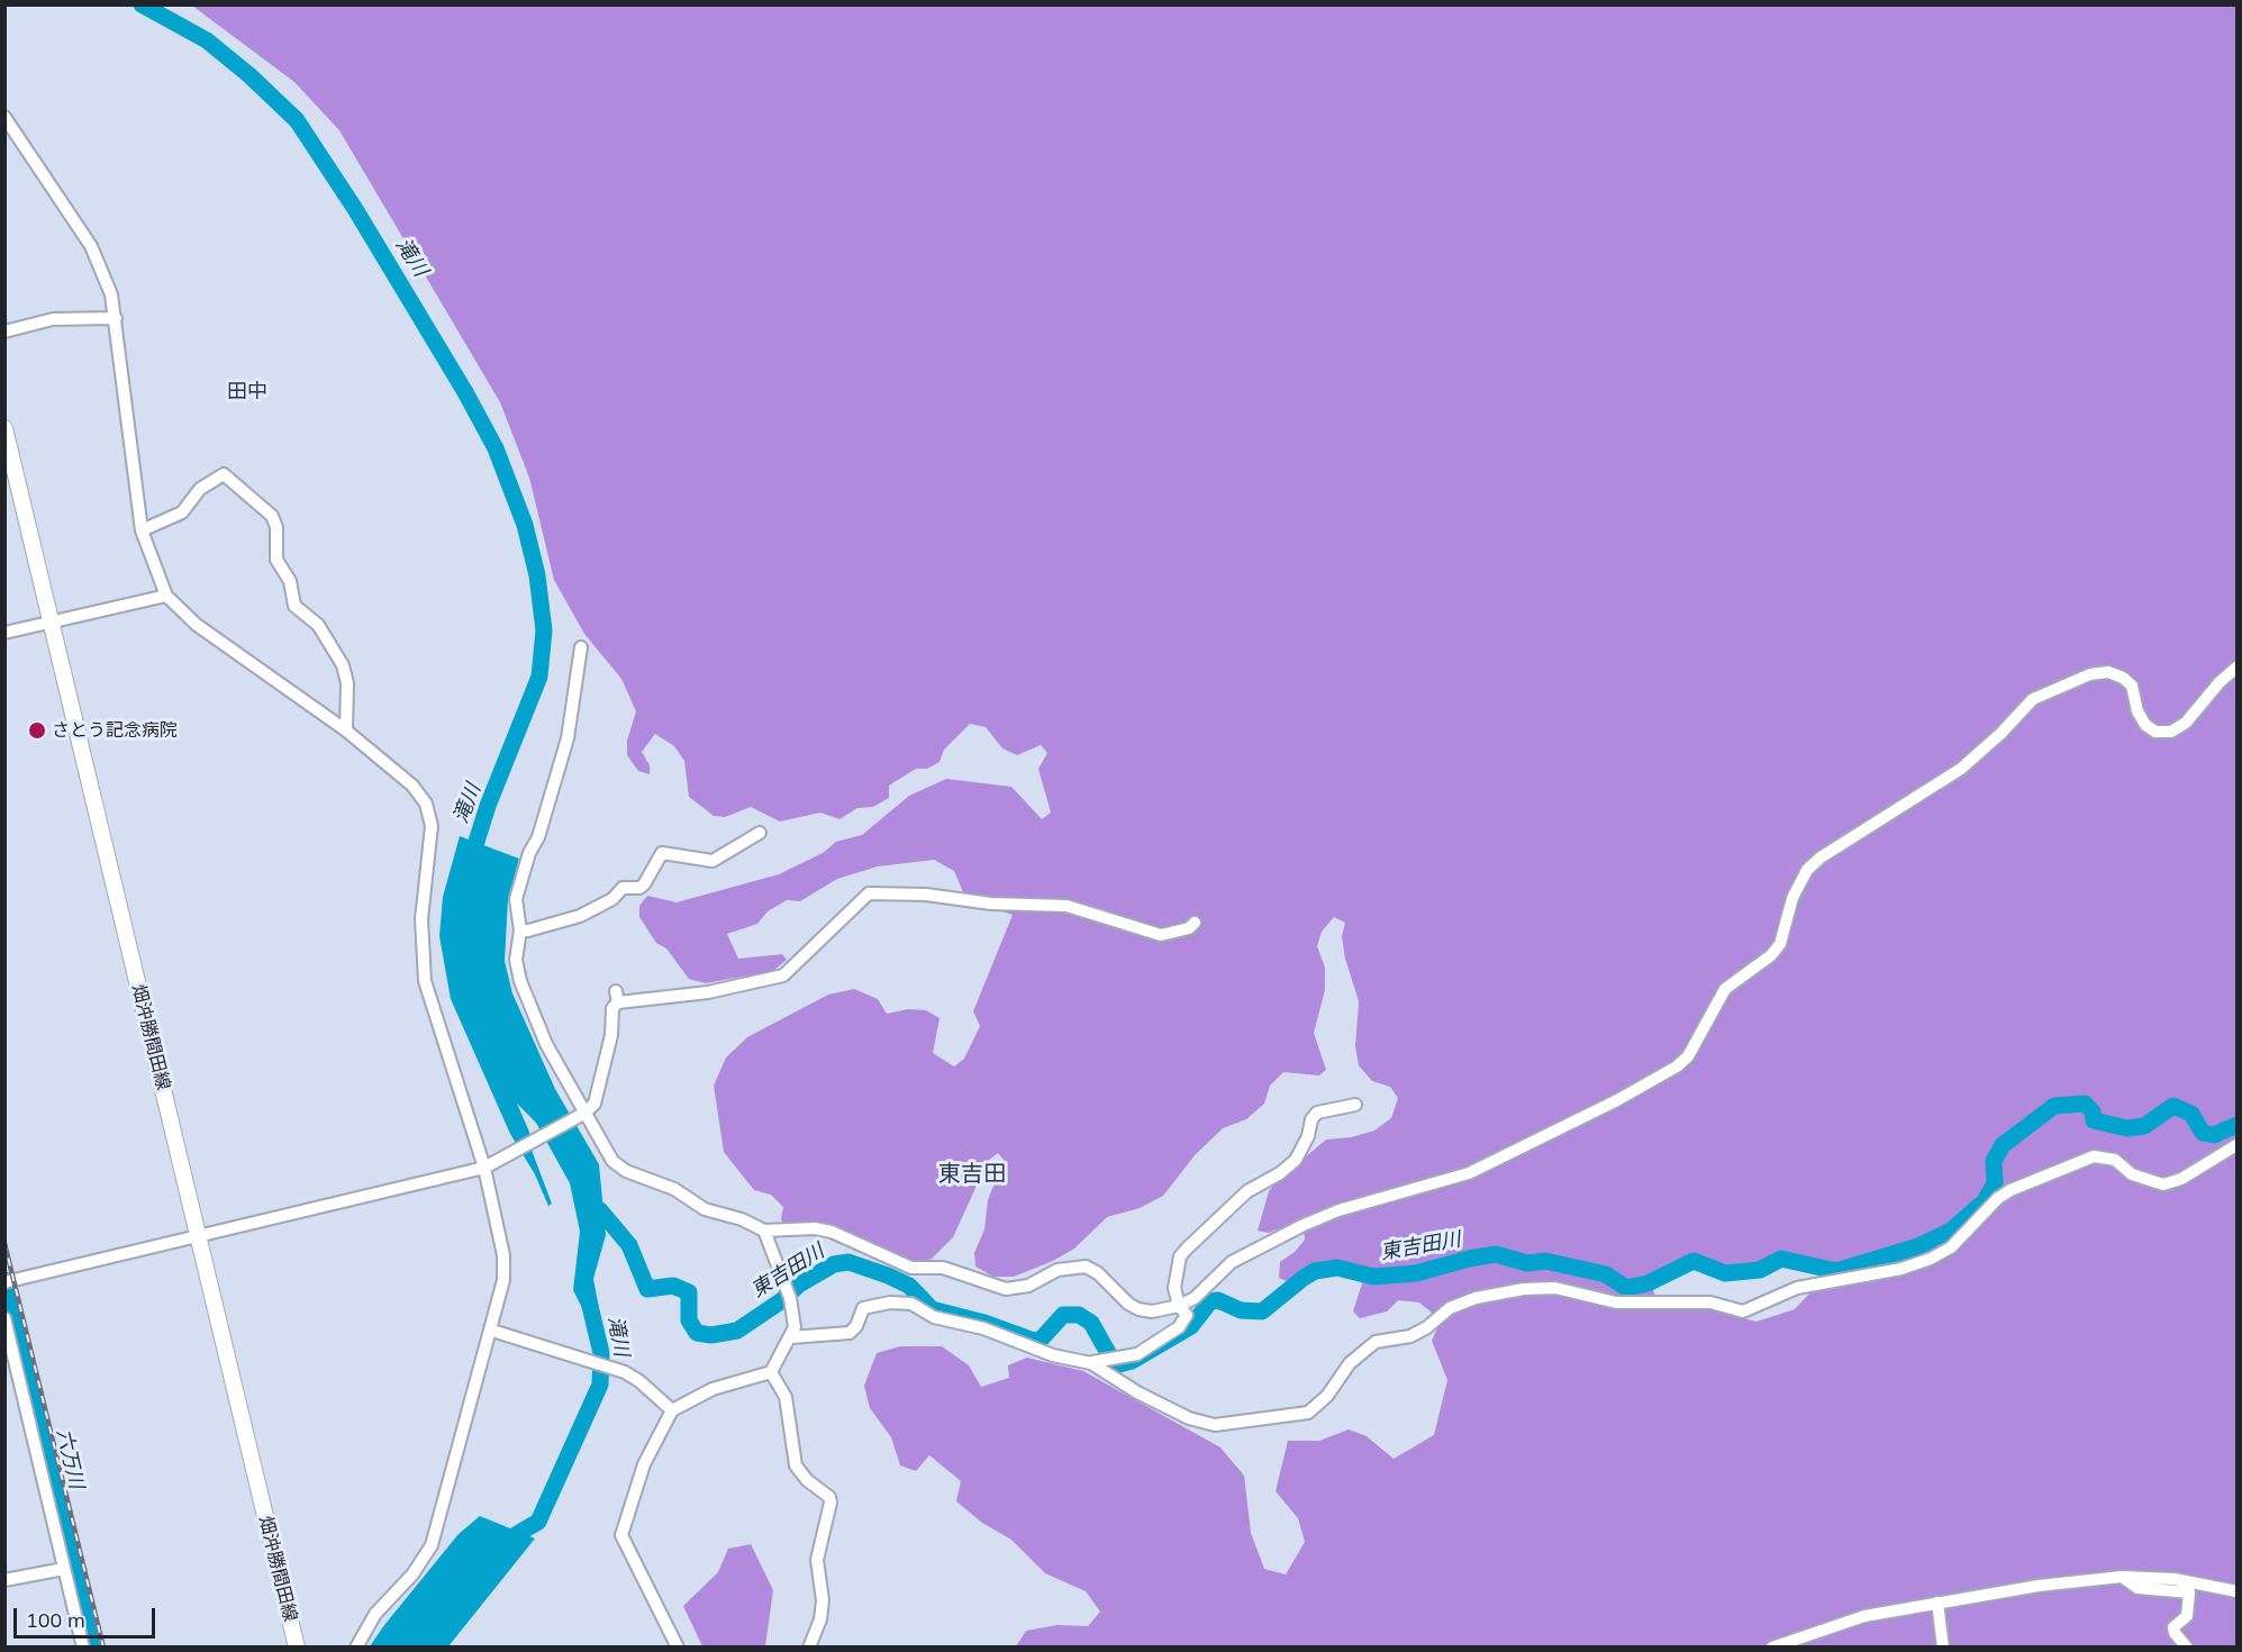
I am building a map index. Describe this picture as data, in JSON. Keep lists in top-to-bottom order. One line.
{"streets":{"main road":["畑沖勝間田線"]},"districts":["田中","東吉田"],"water":["滝川","東吉田川","六万川"],"places":["さとう記念病院"],"scale_bar":"100 m"}
